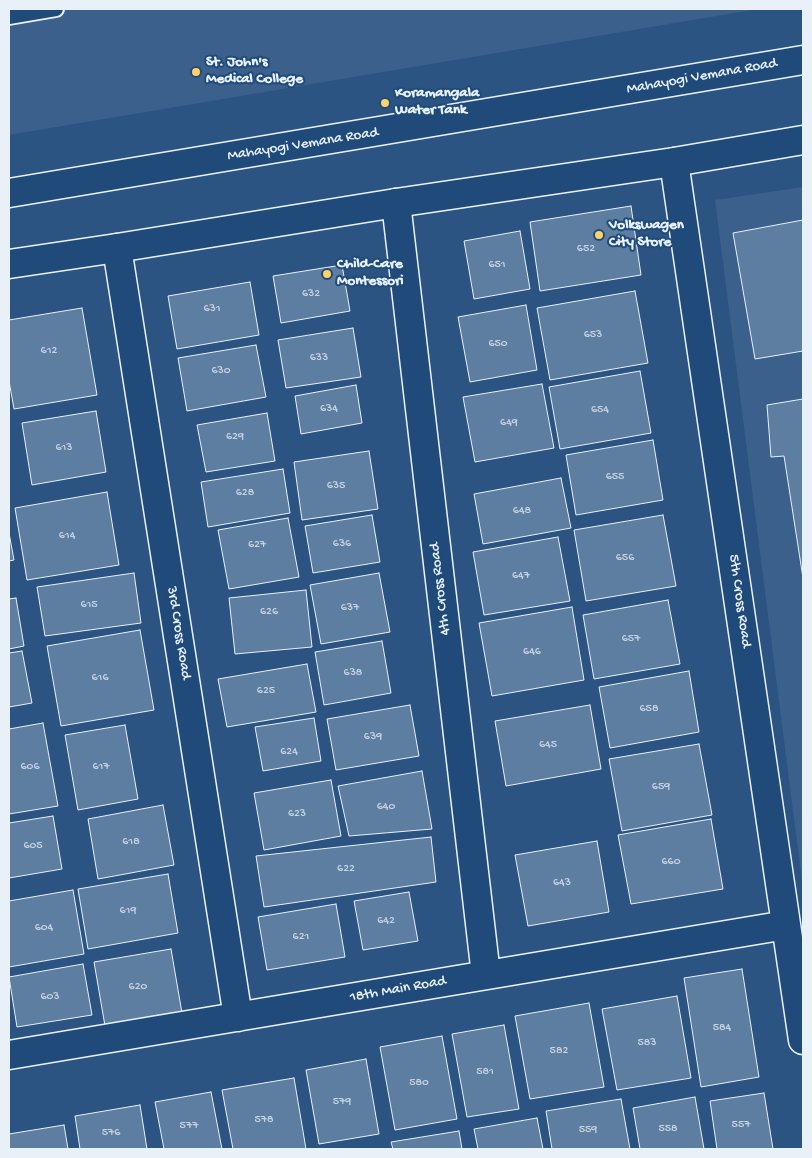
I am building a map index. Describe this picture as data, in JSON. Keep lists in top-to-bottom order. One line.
{"streets":{"street":["Mahayogi Vemana Road","4th Cross Road","5th Cross Road","3rd Cross Road","18th Main Road"]},"crossings":[["4th Cross Road","18th Main Road"],["5th Cross Road","18th Main Road"],["3rd Cross Road","18th Main Road"]],"places":["St. John's Medical College","Koramangala Water Tank","Volkswagen City Store","Child-Care Montessori"],"house_numbers":["652","651","632","631","653","650","612","633","630","634","654","649","629","613","655","635","628","648","614","636","627","656","647","615","637","626","657","646","638","616","625","658","639","645","624","606","617","659","640","623","618","605","660","622","643","619","642","604","621","620","603","584","583","582","581","580","579","578","557","577","558","559","576"]}
